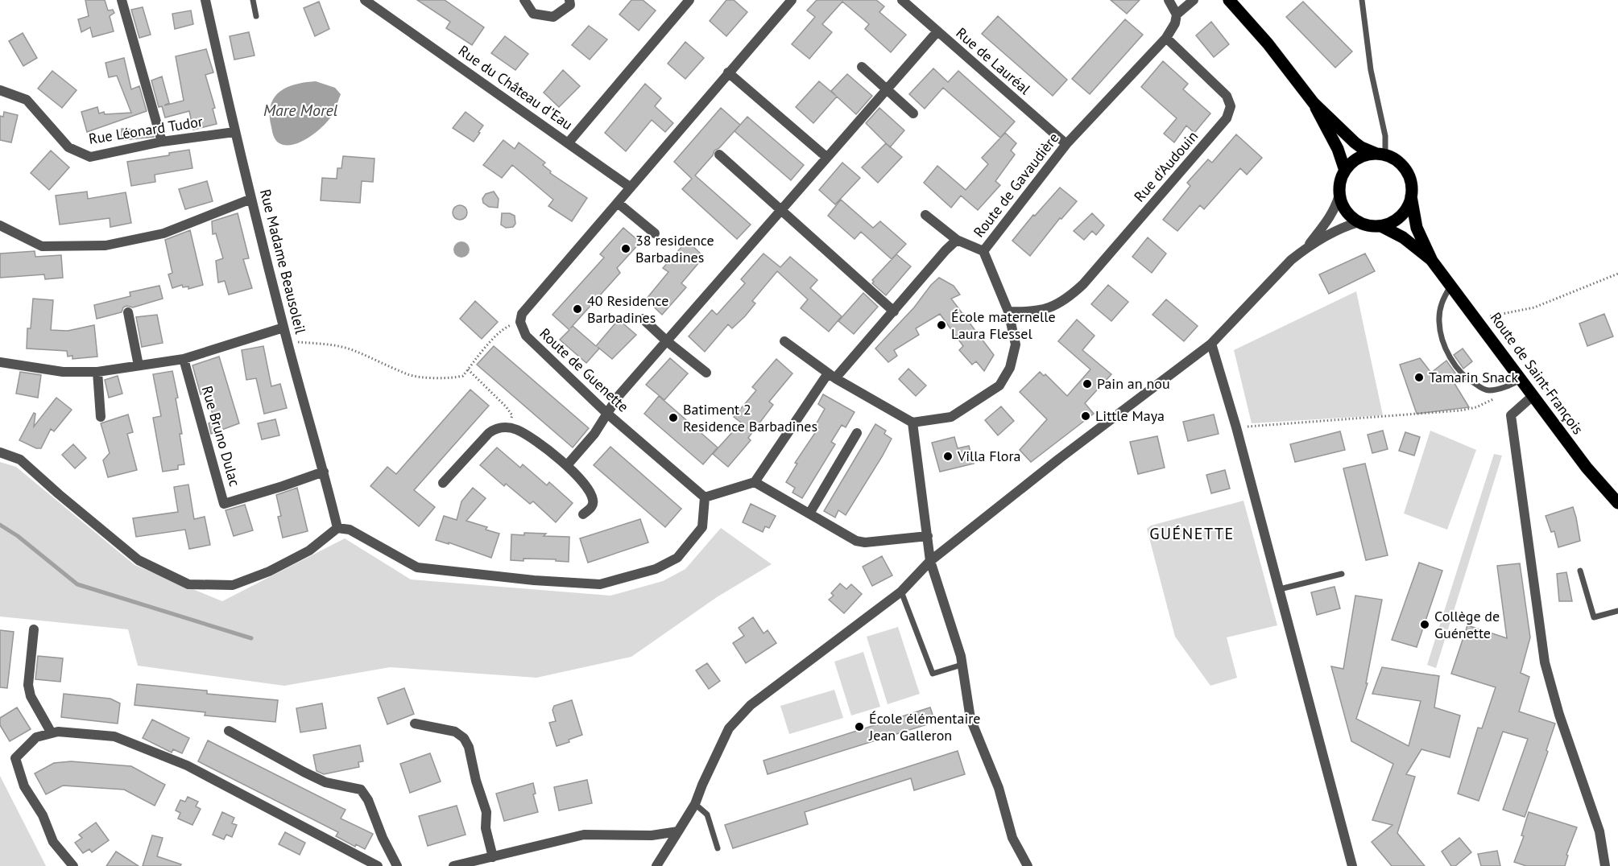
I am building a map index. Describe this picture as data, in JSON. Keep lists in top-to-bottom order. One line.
{"streets":{"main road":["Route de Saint-François"],"street":["Rue de Lauréal","Rue du Château d'Eau","Rue Léonard Tudor","Rue d'Audouin","Route de Gavaudière","Rue Madame Beausoleil","Route de Guenette","Rue Bruno Dulac"]},"crossings":[["Rue de Lauréal","Route de Gavaudière"],["Rue Léonard Tudor","Rue Madame Beausoleil"],["Rue d'Audouin","Route de Gavaudière"],["Rue Madame Beausoleil","Rue Bruno Dulac"]],"districts":["GUÉNETTE"],"water":["Mare Morel"],"places":["38 residence Barbadines","40 Residence Barbadines","École maternelle Laura Flessel","Tamarin Snack","Pain an nou","Little Maya","Batiment 2 Residence Barbadines","Villa Flora","Collège de Guénette","École élémentaire Jean Galleron"]}
